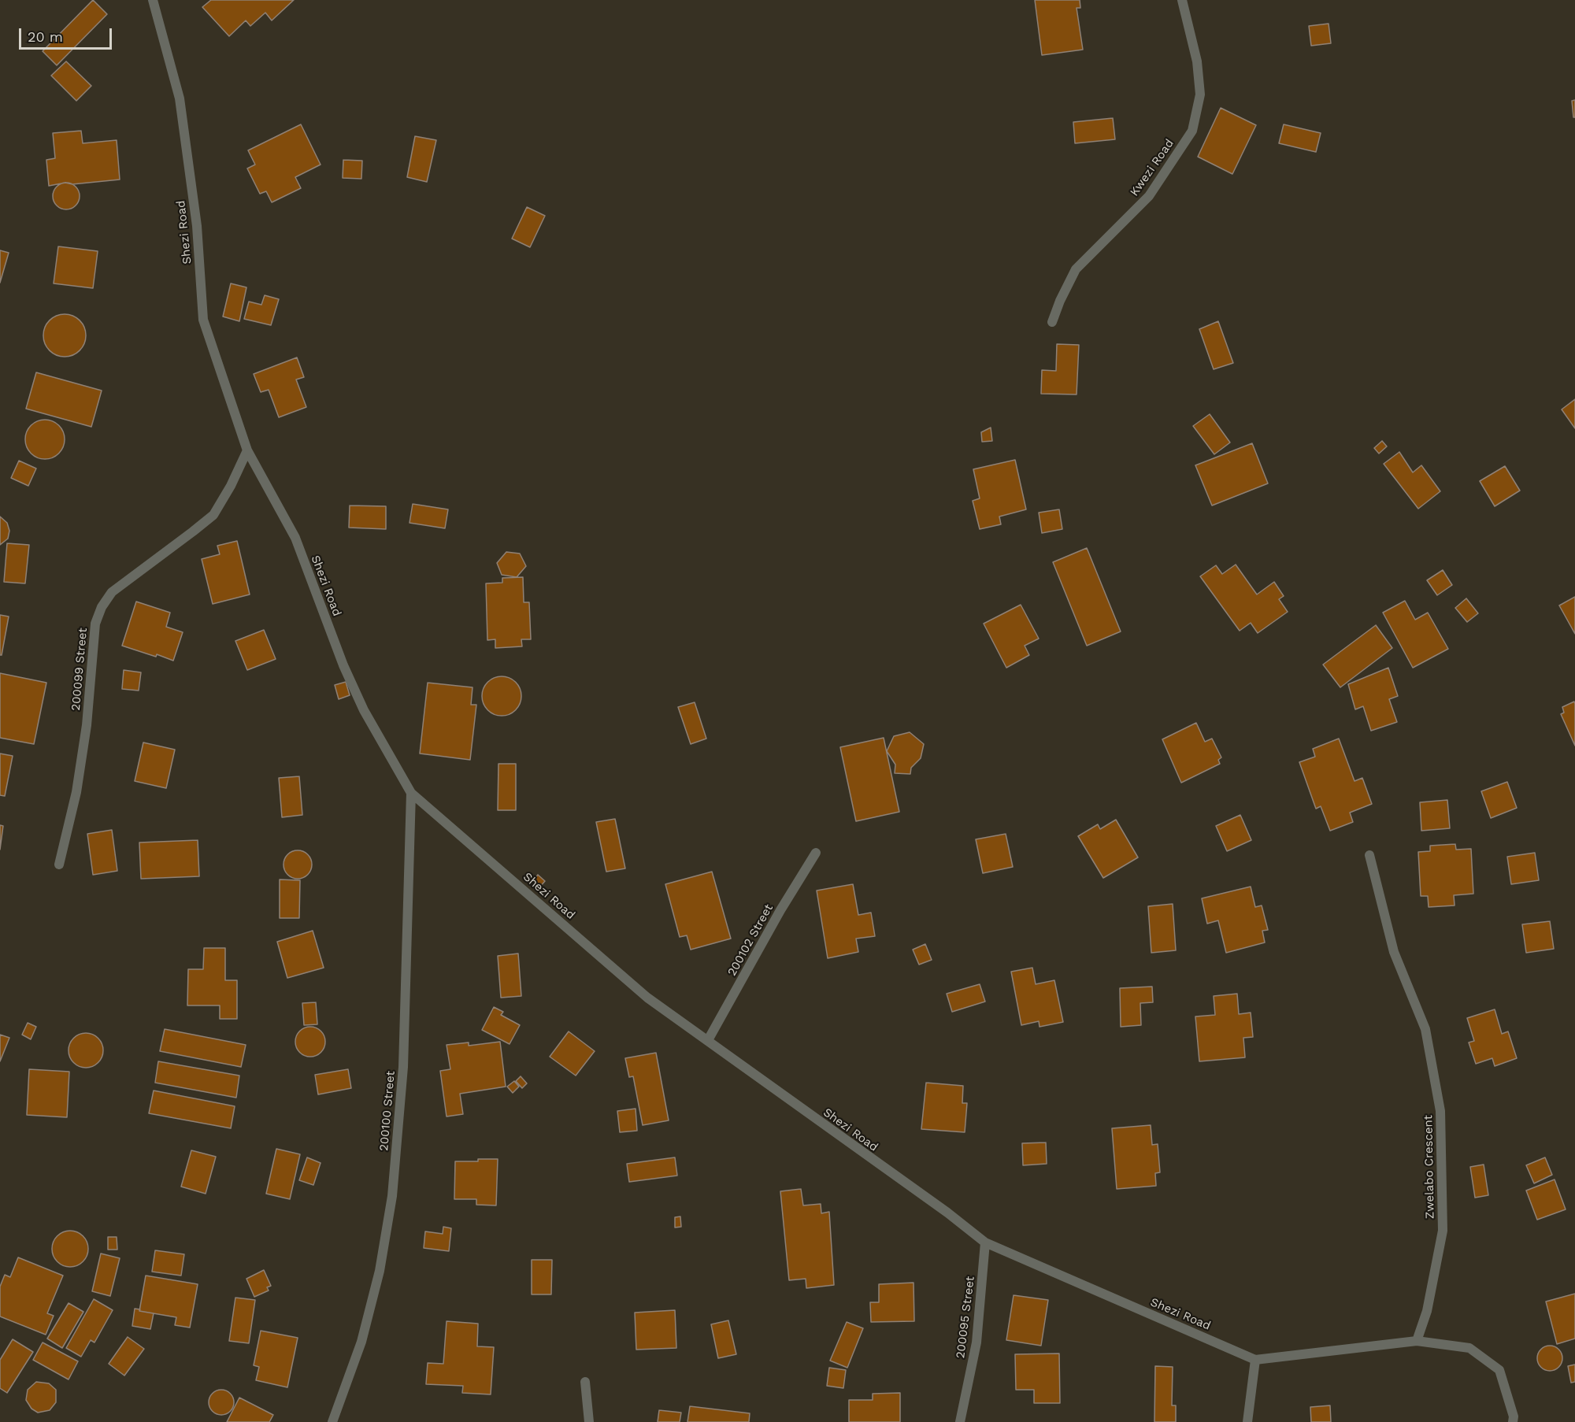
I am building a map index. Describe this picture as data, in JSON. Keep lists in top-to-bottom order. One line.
{"streets":{"street":["Kwezi Road","Shezi Road","200099 Street","200102 Street","200100 Street","Zwelabo Crescent","200095 Street"]},"crossings":[["Shezi Road","200099 Street"],["Shezi Road","200102 Street"],["Shezi Road","200100 Street"],["Shezi Road","200095 Street"]],"scale_bar":"20 m"}
